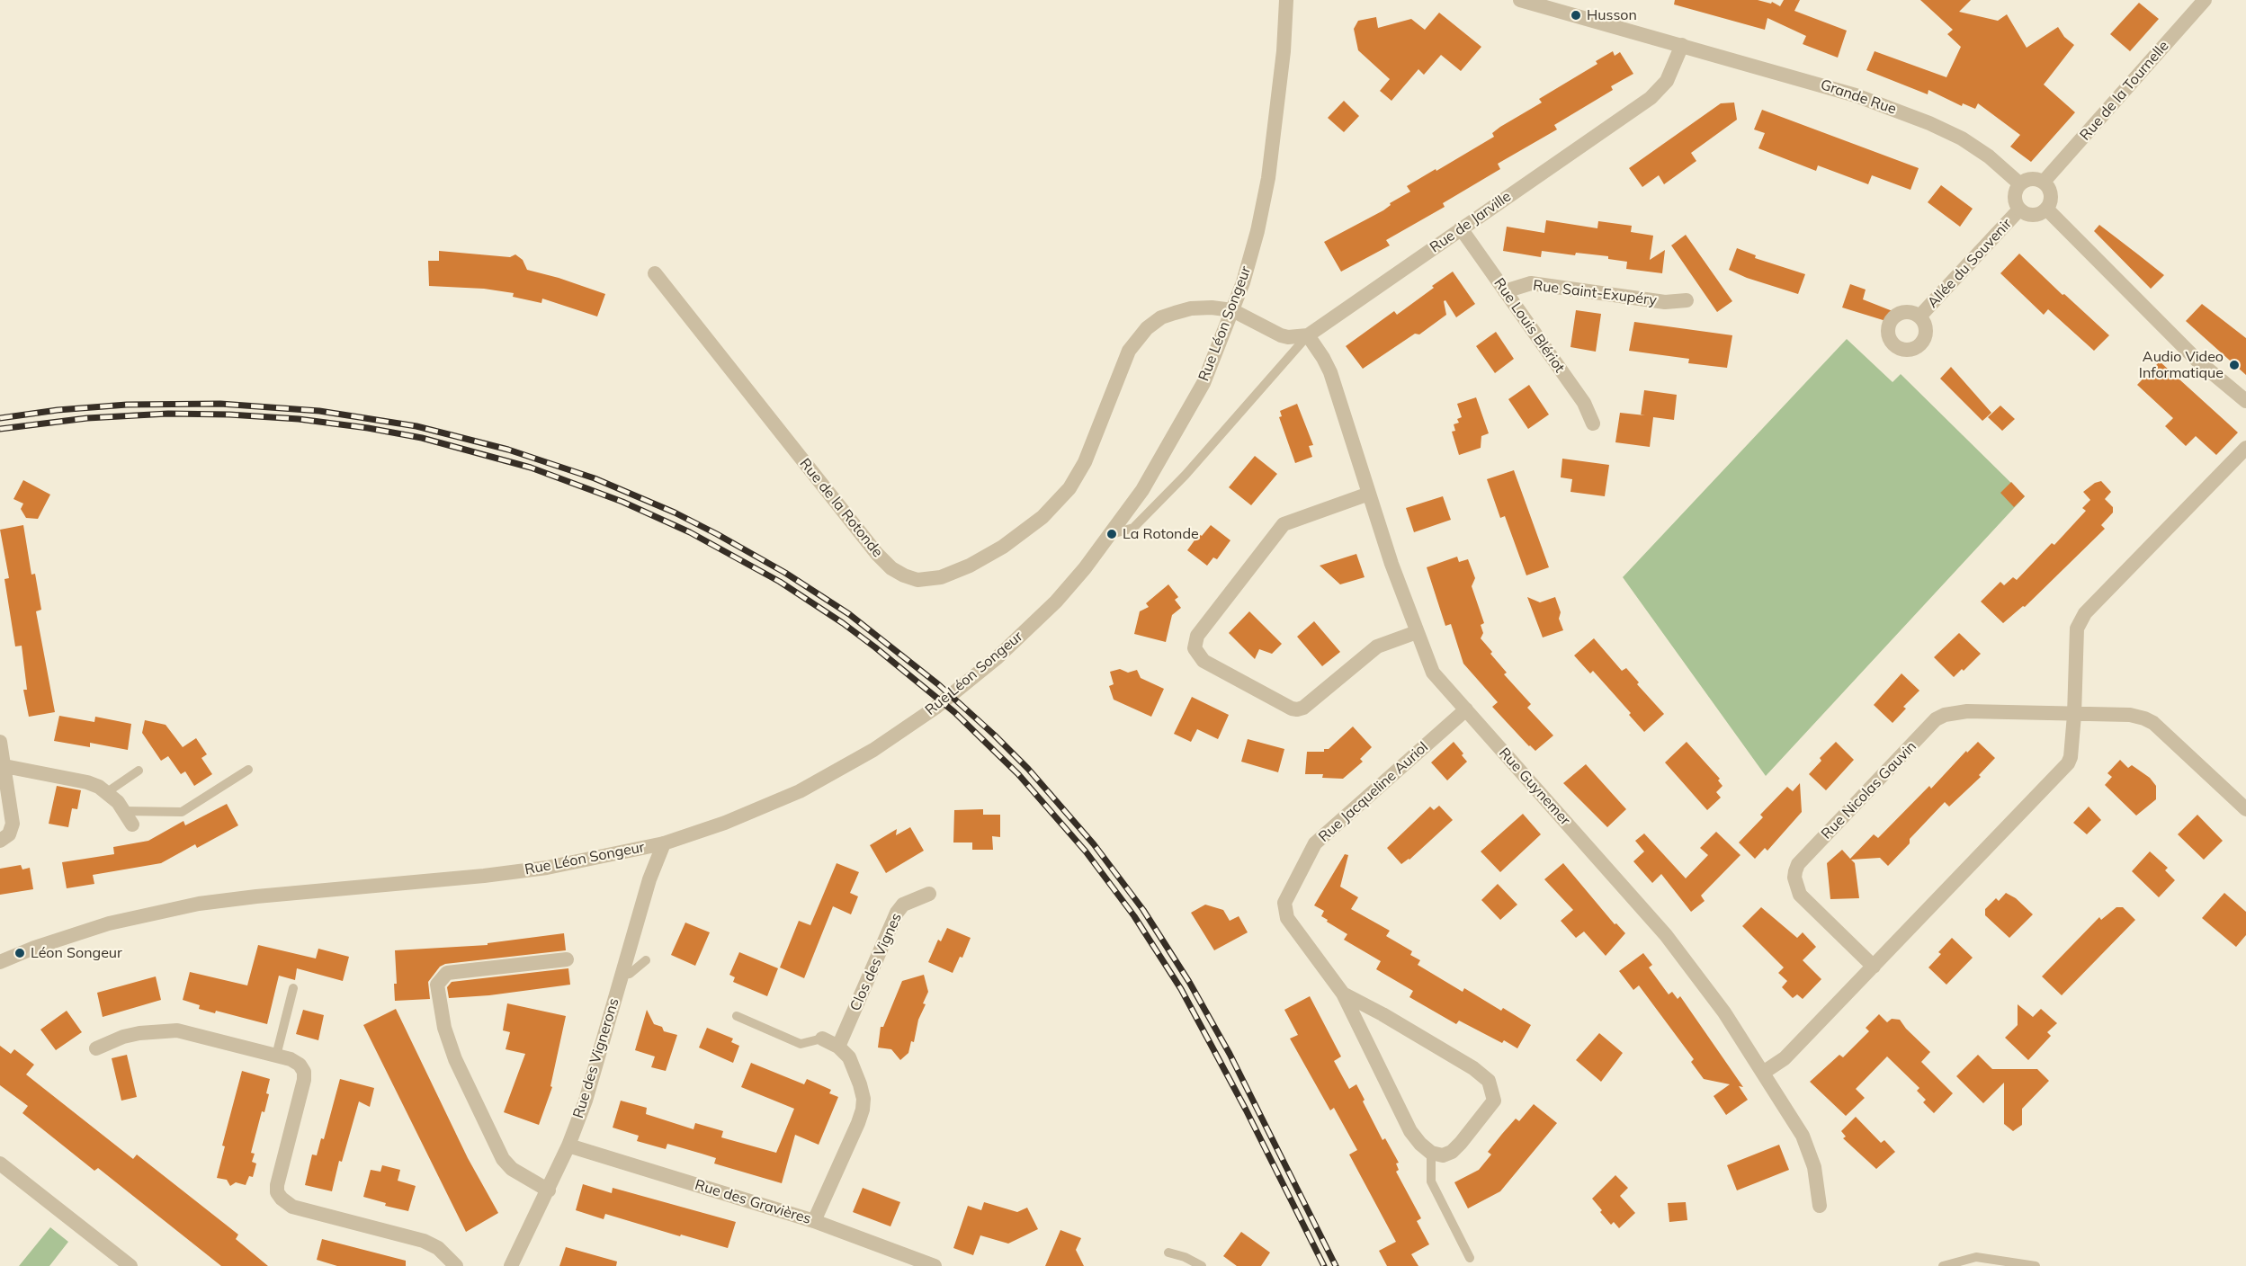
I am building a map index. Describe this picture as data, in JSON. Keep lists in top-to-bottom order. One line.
{"streets":{"street":["Rue de la Tournelle","Grande Rue","Rue de Jarville","Allée du Souvenir","Rue Saint-Exupéry","Rue Léon Songeur","Rue Louis Blériot","Rue de la Rotonde","Rue Guynemer","Rue Nicolas Gauvin","Rue Jacqueline Auriol","Clos des Vignes","Rue des Vignerons","Rue des Gravières"]},"crossings":[["Rue de la Tournelle","Grande Rue"],["Rue de la Tournelle","Allée du Souvenir"],["Grande Rue","Rue de Jarville"],["Grande Rue","Allée du Souvenir"],["Rue de Jarville","Rue Louis Blériot"],["Rue de Jarville","Rue Guynemer"],["Rue Saint-Exupéry","Rue Louis Blériot"],["Rue Léon Songeur","Rue de la Rotonde"],["Rue Léon Songeur","Rue des Vignerons"],["Rue Guynemer","Rue Jacqueline Auriol"],["Rue des Vignerons","Rue des Gravières"]],"places":["Husson","Audio Video Informatique","La Rotonde","Léon Songeur"]}
